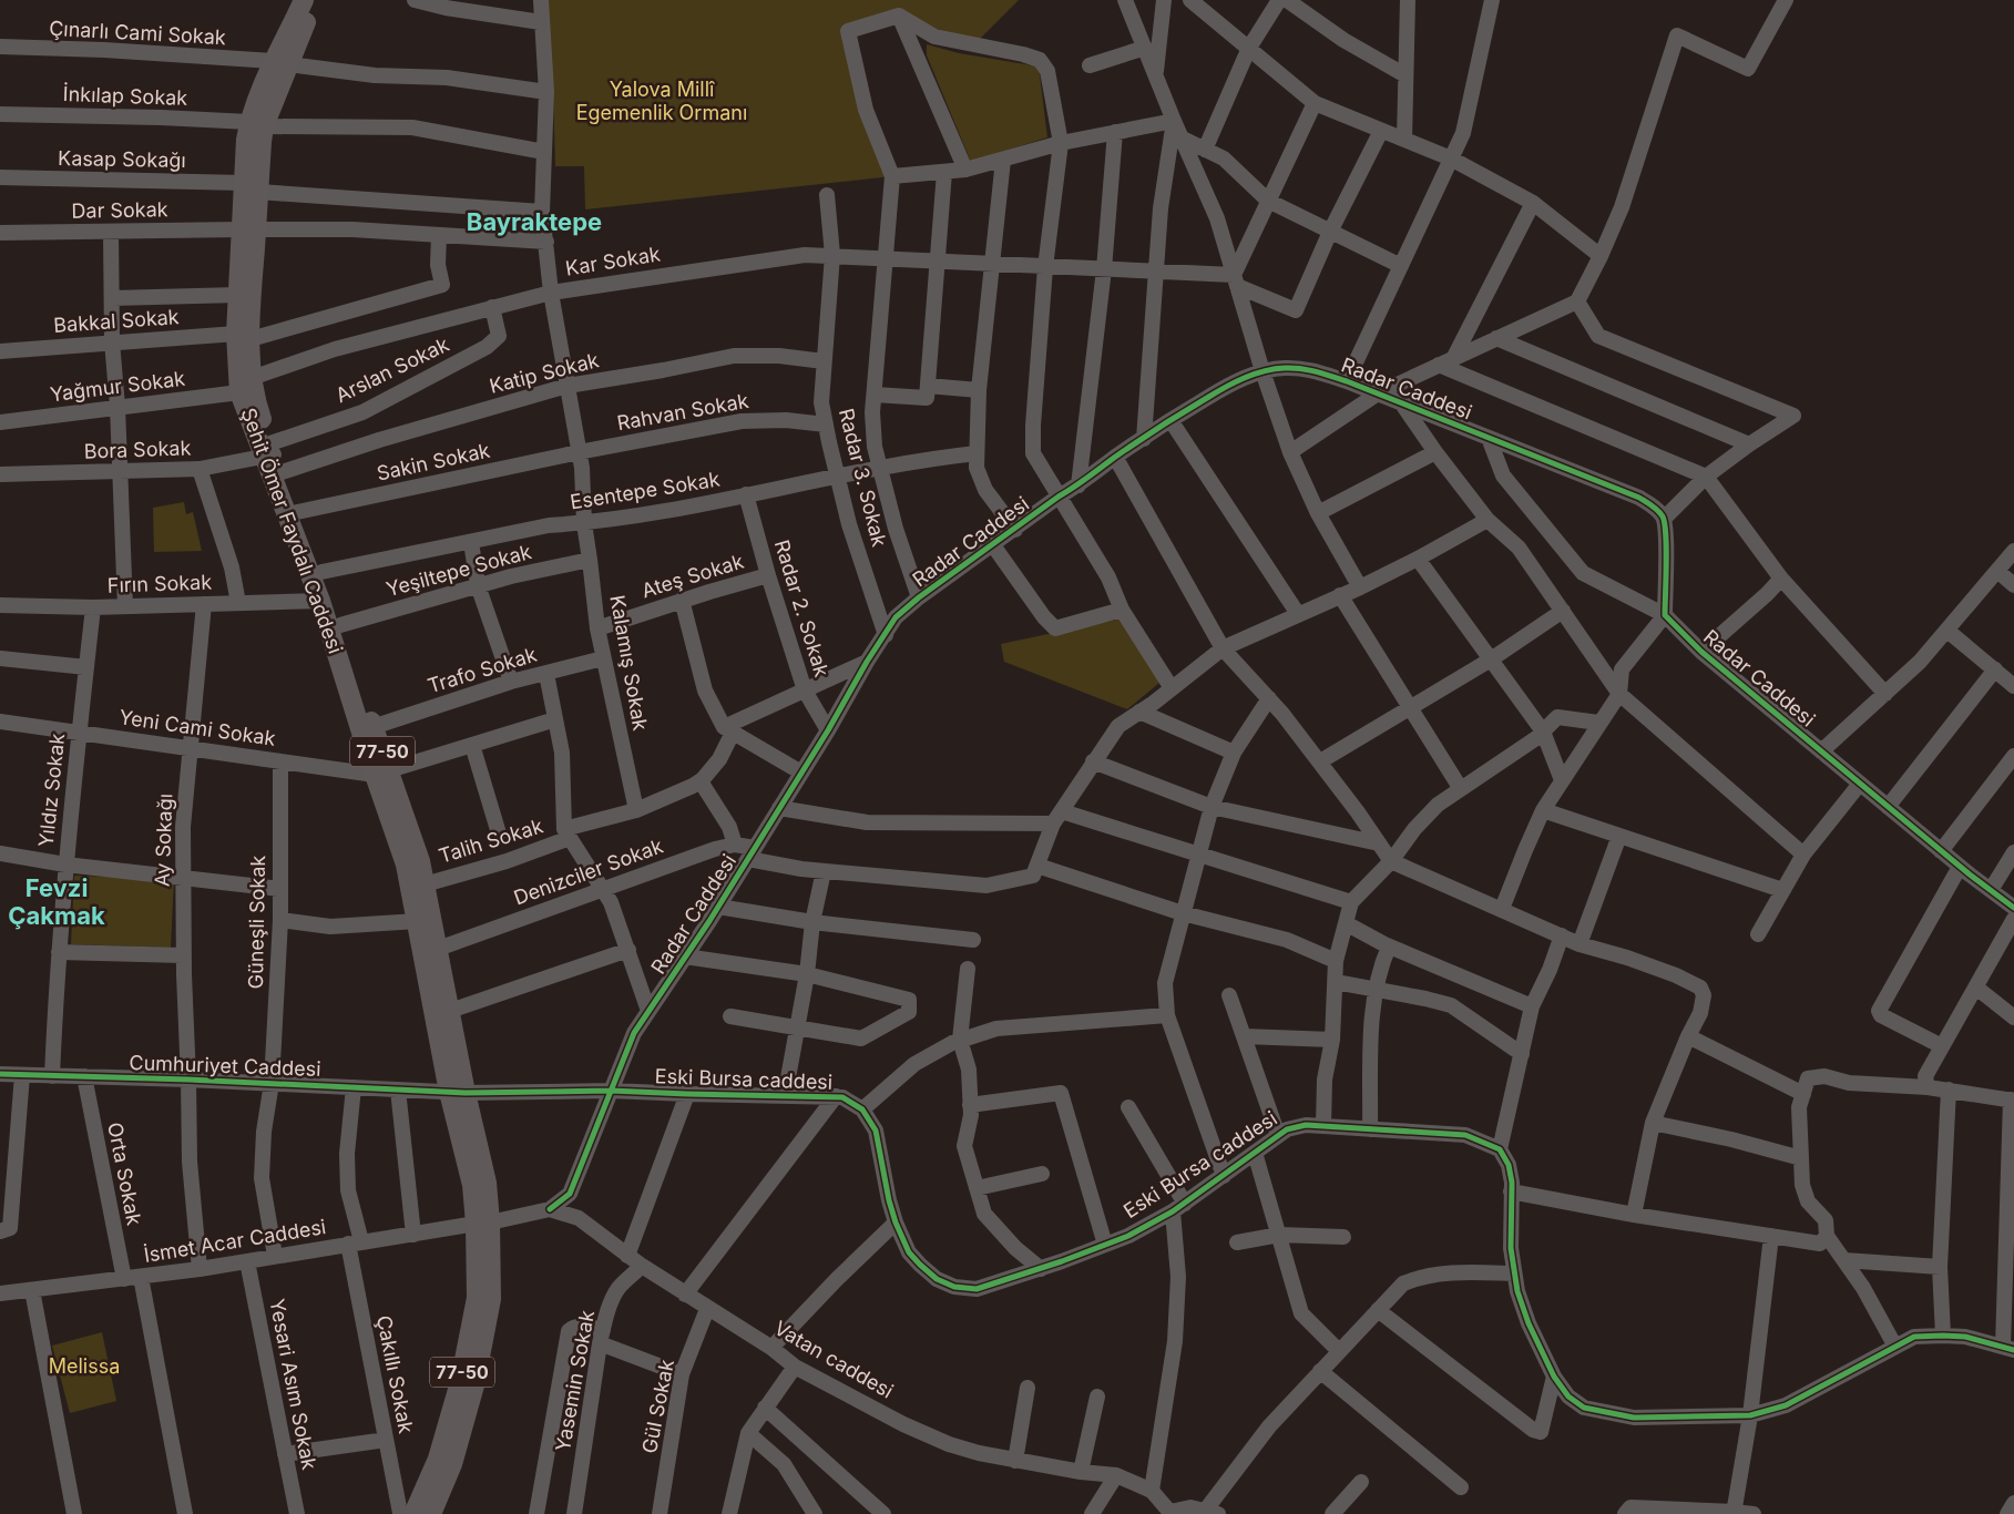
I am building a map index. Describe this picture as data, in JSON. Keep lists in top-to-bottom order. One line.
{"streets":{"main road":["Şehit Ömer Faydalı Caddesi","77-50"],"street":["Çınarlı Cami Sokak","İnkılap Sokak","Kasap Sokağı","Dar Sokak","Kar Sokak","Bakkal Sokak","Arslan Sokak","Katip Sokak","Yağmur Sokak","Radar Caddesi","Rahvan Sokak","Bora Sokak","Sakin Sokak","Radar 3. Sokak","Esentepe Sokak","Yeşiltepe Sokak","Ateş Sokak","Fırın Sokak","Radar 2. Sokak","Kalamış Sokak","Trafo Sokak","Yeni Cami Sokak","Yıldız Sokak","Ay Sokağı","Talih Sokak","Denizciler Sokak","Güneşli Sokak","Cumhuriyet Caddesi","Eski Bursa caddesi","Orta Sokak","İsmet Acar Caddesi","Vatan caddesi","Çakıllı Sokak","Yasemin Sokak","Yesari Asım Sokak","Gül Sokak"]},"crossings":[["Çınarlı Cami Sokak","Şehit Ömer Faydalı Caddesi"],["Çınarlı Cami Sokak","Kalamış Sokak"],["İnkılap Sokak","Şehit Ömer Faydalı Caddesi"],["İnkılap Sokak","Kalamış Sokak"],["Kasap Sokağı","Şehit Ömer Faydalı Caddesi"],["Kasap Sokağı","Kalamış Sokak"],["Dar Sokak","Bakkal Sokak"],["Dar Sokak","Şehit Ömer Faydalı Caddesi"],["Dar Sokak","Kalamış Sokak"],["Kar Sokak","Arslan Sokak"],["Kar Sokak","Yağmur Sokak"],["Kar Sokak","Radar 3. Sokak"],["Kar Sokak","Şehit Ömer Faydalı Caddesi"],["Kar Sokak","Kalamış Sokak"],["Bakkal Sokak","Şehit Ömer Faydalı Caddesi"],["Arslan Sokak","Katip Sokak"],["Arslan Sokak","Bora Sokak"],["Arslan Sokak","Şehit Ömer Faydalı Caddesi"],["Katip Sokak","Bora Sokak"],["Katip Sokak","Radar 3. Sokak"],["Katip Sokak","Şehit Ömer Faydalı Caddesi"],["Katip Sokak","Kalamış Sokak"],["Yağmur Sokak","Şehit Ömer Faydalı Caddesi"],["Radar Caddesi","Radar 3. Sokak"],["Radar Caddesi","Radar 2. Sokak"],["Radar Caddesi","Denizciler Sokak"],["Radar Caddesi","Eski Bursa caddesi"],["Rahvan Sokak","Sakin Sokak"],["Rahvan Sokak","Radar 3. Sokak"],["Rahvan Sokak","Kalamış Sokak"],["Bora Sokak","Şehit Ömer Faydalı Caddesi"],["Sakin Sokak","Şehit Ömer Faydalı Caddesi"],["Sakin Sokak","Kalamış Sokak"],["Radar 3. Sokak","Esentepe Sokak"],["Esentepe Sokak","Şehit Ömer Faydalı Caddesi"],["Esentepe Sokak","Radar 2. Sokak"],["Esentepe Sokak","Kalamış Sokak"],["Şehit Ömer Faydalı Caddesi","Yeşiltepe Sokak"],["Şehit Ömer Faydalı Caddesi","Fırın Sokak"],["Şehit Ömer Faydalı Caddesi","Trafo Sokak"],["Şehit Ömer Faydalı Caddesi","Yeni Cami Sokak"],["Şehit Ömer Faydalı Caddesi","Talih Sokak"],["Şehit Ömer Faydalı Caddesi","Denizciler Sokak"],["Şehit Ömer Faydalı Caddesi","Cumhuriyet Caddesi"],["Şehit Ömer Faydalı Caddesi","Eski Bursa caddesi"],["Şehit Ömer Faydalı Caddesi","İsmet Acar Caddesi"],["Şehit Ömer Faydalı Caddesi","Vatan caddesi"],["Şehit Ömer Faydalı Caddesi","Çakıllı Sokak"],["Yeşiltepe Sokak","Kalamış Sokak"],["Ateş Sokak","Radar 2. Sokak"],["Ateş Sokak","Kalamış Sokak"],["Fırın Sokak","Yıldız Sokak"],["Fırın Sokak","Ay Sokağı"],["Kalamış Sokak","Trafo Sokak"],["Kalamış Sokak","Talih Sokak"],["Yeni Cami Sokak","Yıldız Sokak"],["Yeni Cami Sokak","Ay Sokağı"],["Yeni Cami Sokak","Güneşli Sokak"],["Yıldız Sokak","Cumhuriyet Caddesi"],["Ay Sokağı","Cumhuriyet Caddesi"],["Ay Sokağı","İsmet Acar Caddesi"],["Güneşli Sokak","Cumhuriyet Caddesi"],["Güneşli Sokak","İsmet Acar Caddesi"],["Cumhuriyet Caddesi","Eski Bursa caddesi"],["Cumhuriyet Caddesi","Orta Sokak"],["Cumhuriyet Caddesi","Çakıllı Sokak"],["Orta Sokak","İsmet Acar Caddesi"],["İsmet Acar Caddesi","Vatan caddesi"],["İsmet Acar Caddesi","Çakıllı Sokak"],["İsmet Acar Caddesi","Yesari Asım Sokak"],["Vatan caddesi","Yasemin Sokak"],["Vatan caddesi","Gül Sokak"]],"districts":["Bayraktepe","Fevzi Çakmak"],"parks":["Yalova Millî Egemenlik Ormanı","Melissa"]}
